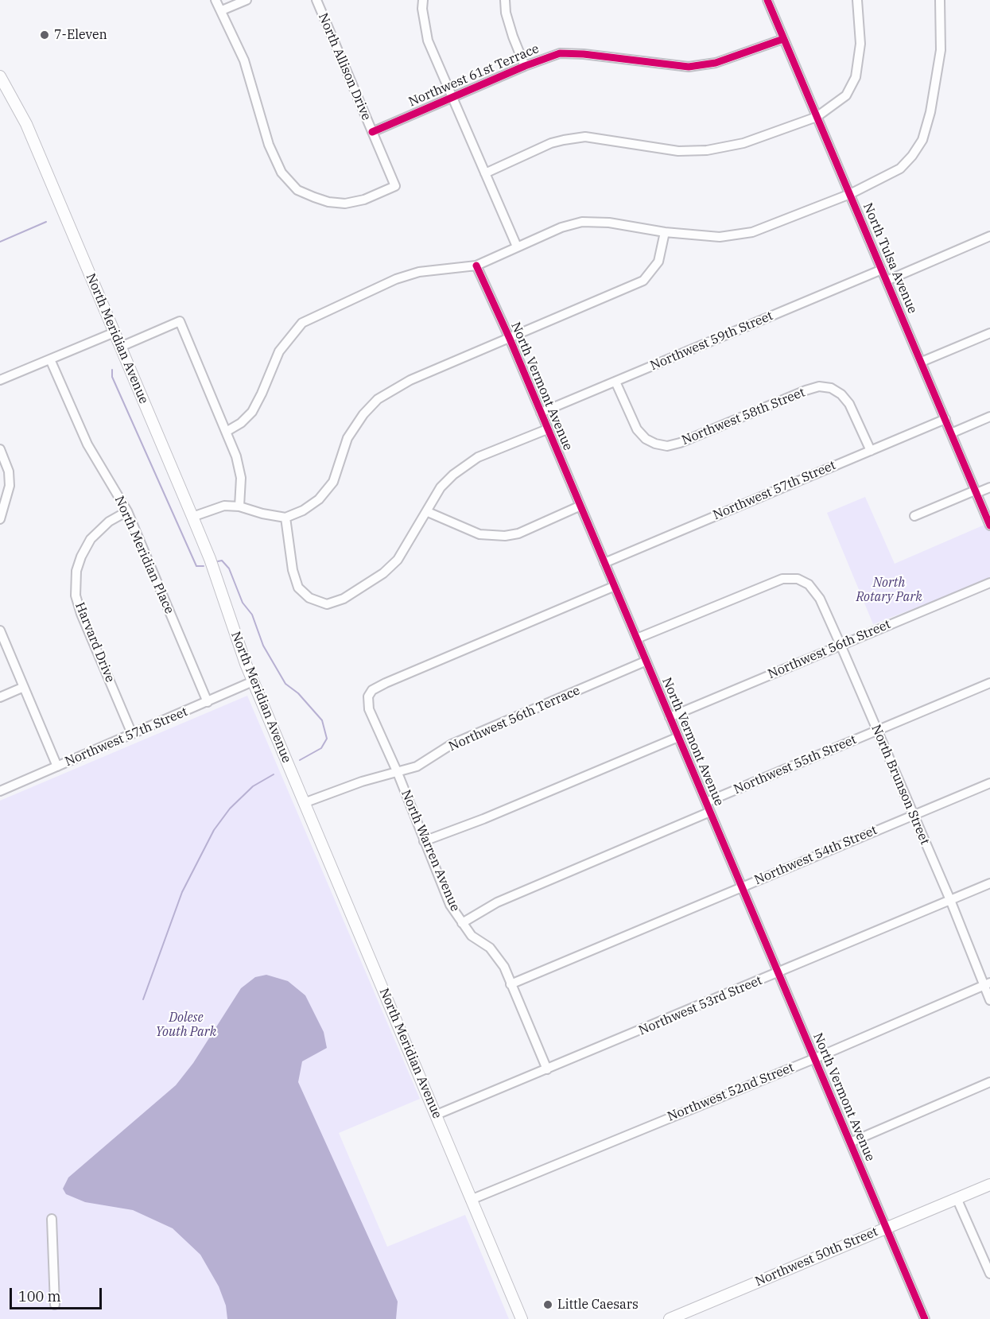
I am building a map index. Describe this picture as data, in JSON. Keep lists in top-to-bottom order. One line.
{"streets":{"main road":["North Meridian Avenue","Northwest 50th Street"],"street":["North Allison Drive","Northwest 61st Terrace","North Tulsa Avenue","Northwest 59th Street","North Vermont Avenue","Northwest 58th Street","Northwest 57th Street","North Meridian Place","Harvard Drive","Northwest 56th Street","Northwest 56th Terrace","Northwest 55th Street","North Brunson Street","North Warren Avenue","Northwest 54th Street","Northwest 53rd Street","Northwest 52nd Street"]},"crossings":[["North Allison Drive","Northwest 61st Terrace"],["Northwest 61st Terrace","North Tulsa Avenue"],["North Tulsa Avenue","Northwest 59th Street"],["North Tulsa Avenue","Northwest 57th Street"],["North Meridian Avenue","Northwest 57th Street"],["North Meridian Avenue","Northwest 56th Terrace"],["North Meridian Avenue","Northwest 53rd Street"],["North Meridian Avenue","Northwest 52nd Street"],["Northwest 59th Street","North Vermont Avenue"],["Northwest 59th Street","Northwest 58th Street"],["North Vermont Avenue","Northwest 57th Street"],["North Vermont Avenue","Northwest 56th Street"],["North Vermont Avenue","Northwest 56th Terrace"],["North Vermont Avenue","Northwest 55th Street"],["North Vermont Avenue","North Brunson Street"],["North Vermont Avenue","North Warren Avenue"],["North Vermont Avenue","Northwest 54th Street"],["North Vermont Avenue","Northwest 53rd Street"],["North Vermont Avenue","Northwest 52nd Street"],["North Vermont Avenue","Northwest 50th Street"],["Northwest 58th Street","Northwest 57th Street"],["Northwest 57th Street","North Meridian Place"],["Northwest 57th Street","Harvard Drive"],["North Meridian Place","Harvard Drive"],["Northwest 56th Street","North Brunson Street"],["Northwest 56th Terrace","North Warren Avenue"],["Northwest 55th Street","North Brunson Street"],["North Brunson Street","Northwest 54th Street"],["North Brunson Street","Northwest 53rd Street"],["North Brunson Street","Northwest 52nd Street"],["North Warren Avenue","Northwest 54th Street"],["North Warren Avenue","Northwest 53rd Street"]],"parks":["North Rotary Park","Dolese Youth Park"],"places":["7-Eleven","Little Caesars"],"scale_bar":"100 m"}
